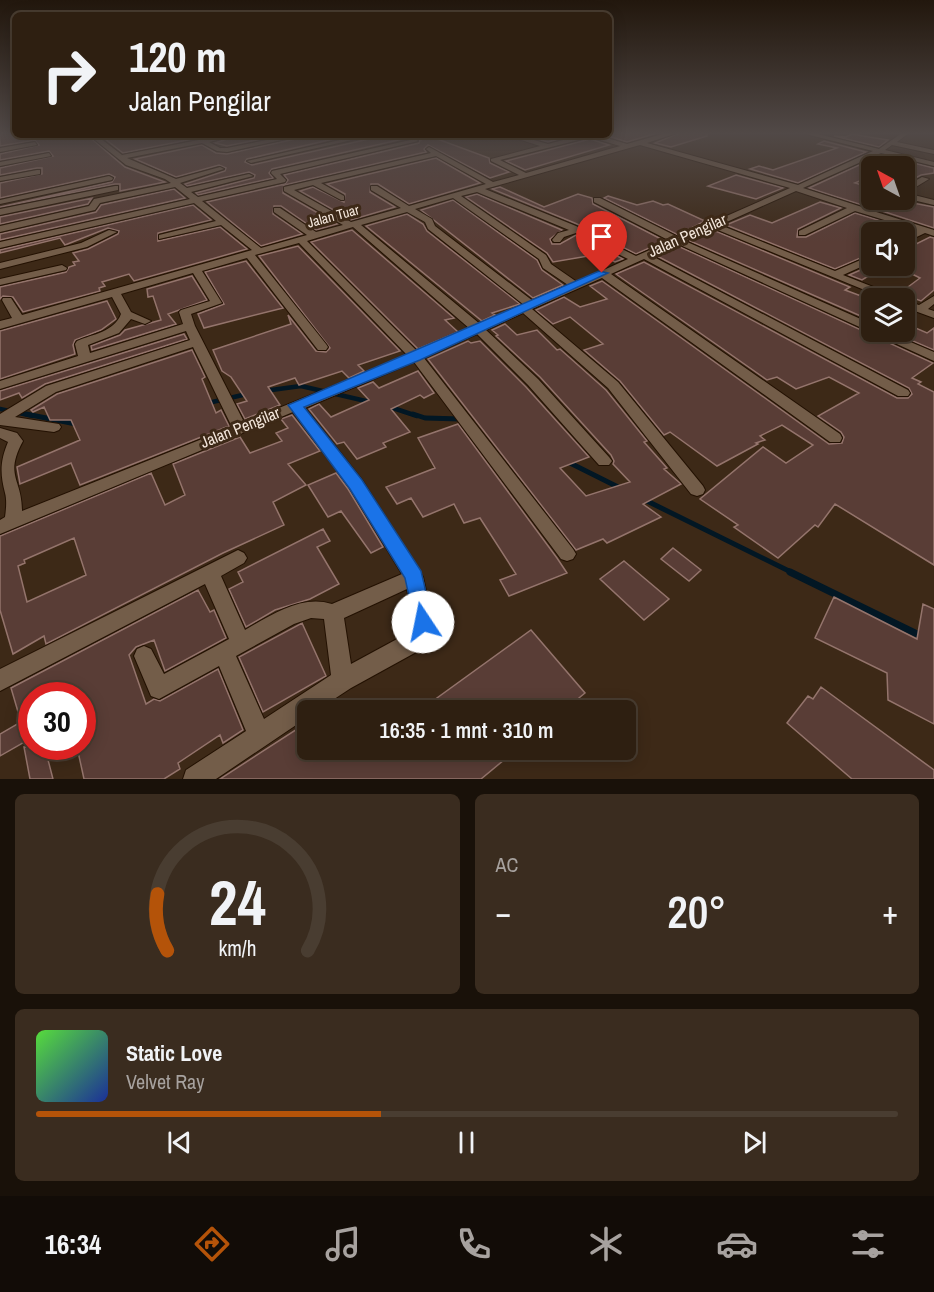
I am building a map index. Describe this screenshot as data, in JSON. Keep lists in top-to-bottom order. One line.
{"streets":{"street":["Jalan Tuar","Jalan Pengilar"]},"north":"top left","page":{"turn":["120 m","Jalan Pengilar"],"limit":"30","trip":"16:35 · 1 mnt · 310 m","tile":"AC","heat":["−","20°","+"],"song":["Static Love","Velvet Ray"],"tabs":"16:34","gauge":["24","km/h"]}}
